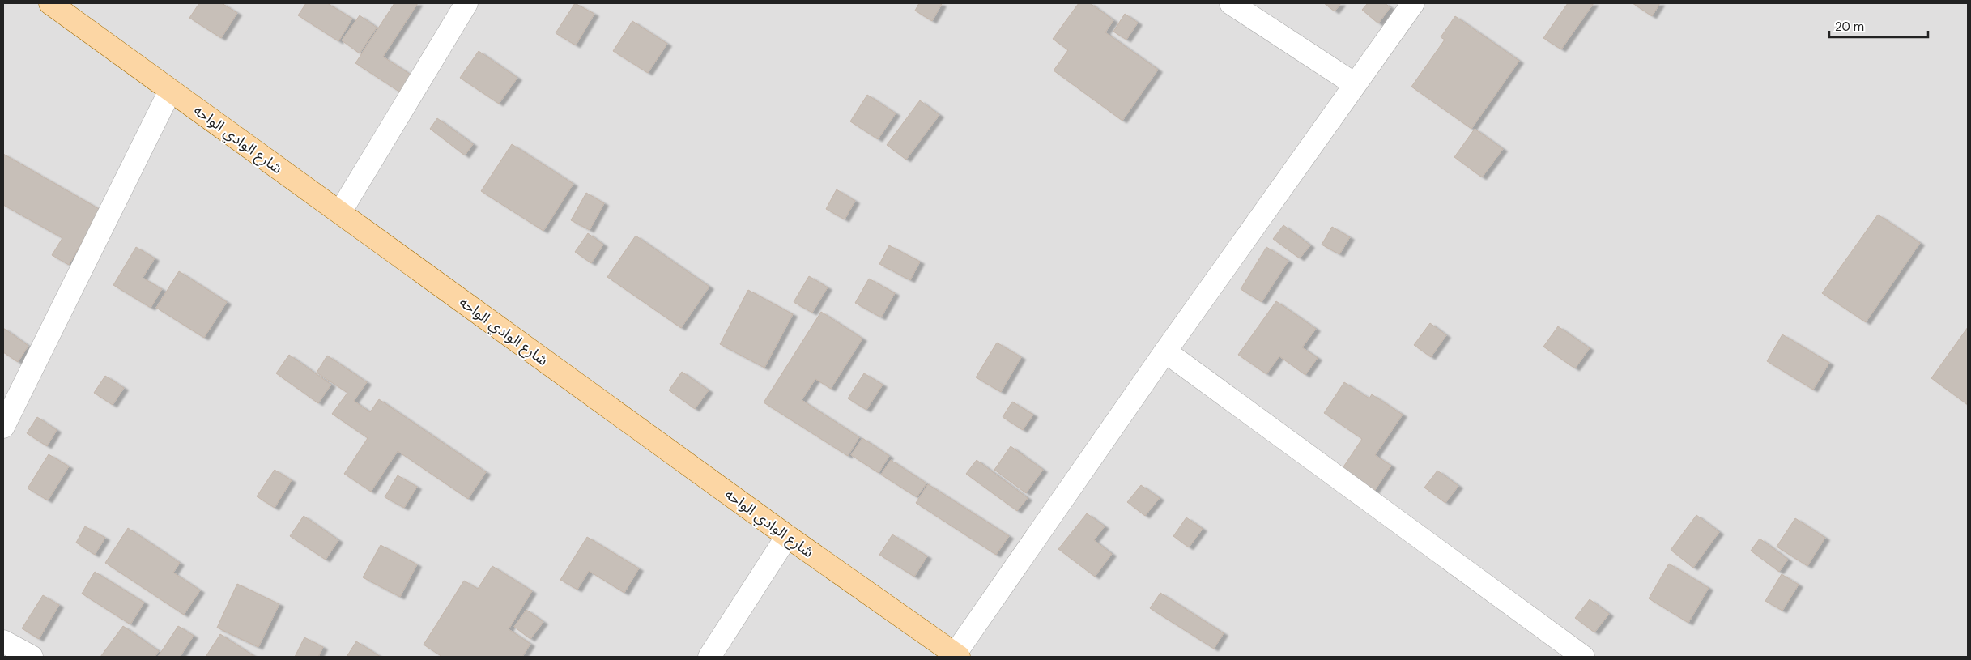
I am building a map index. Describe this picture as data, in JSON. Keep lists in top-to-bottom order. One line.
{"streets":{"main road":["شارع الوادي الواحه"]},"scale_bar":"20 m"}
